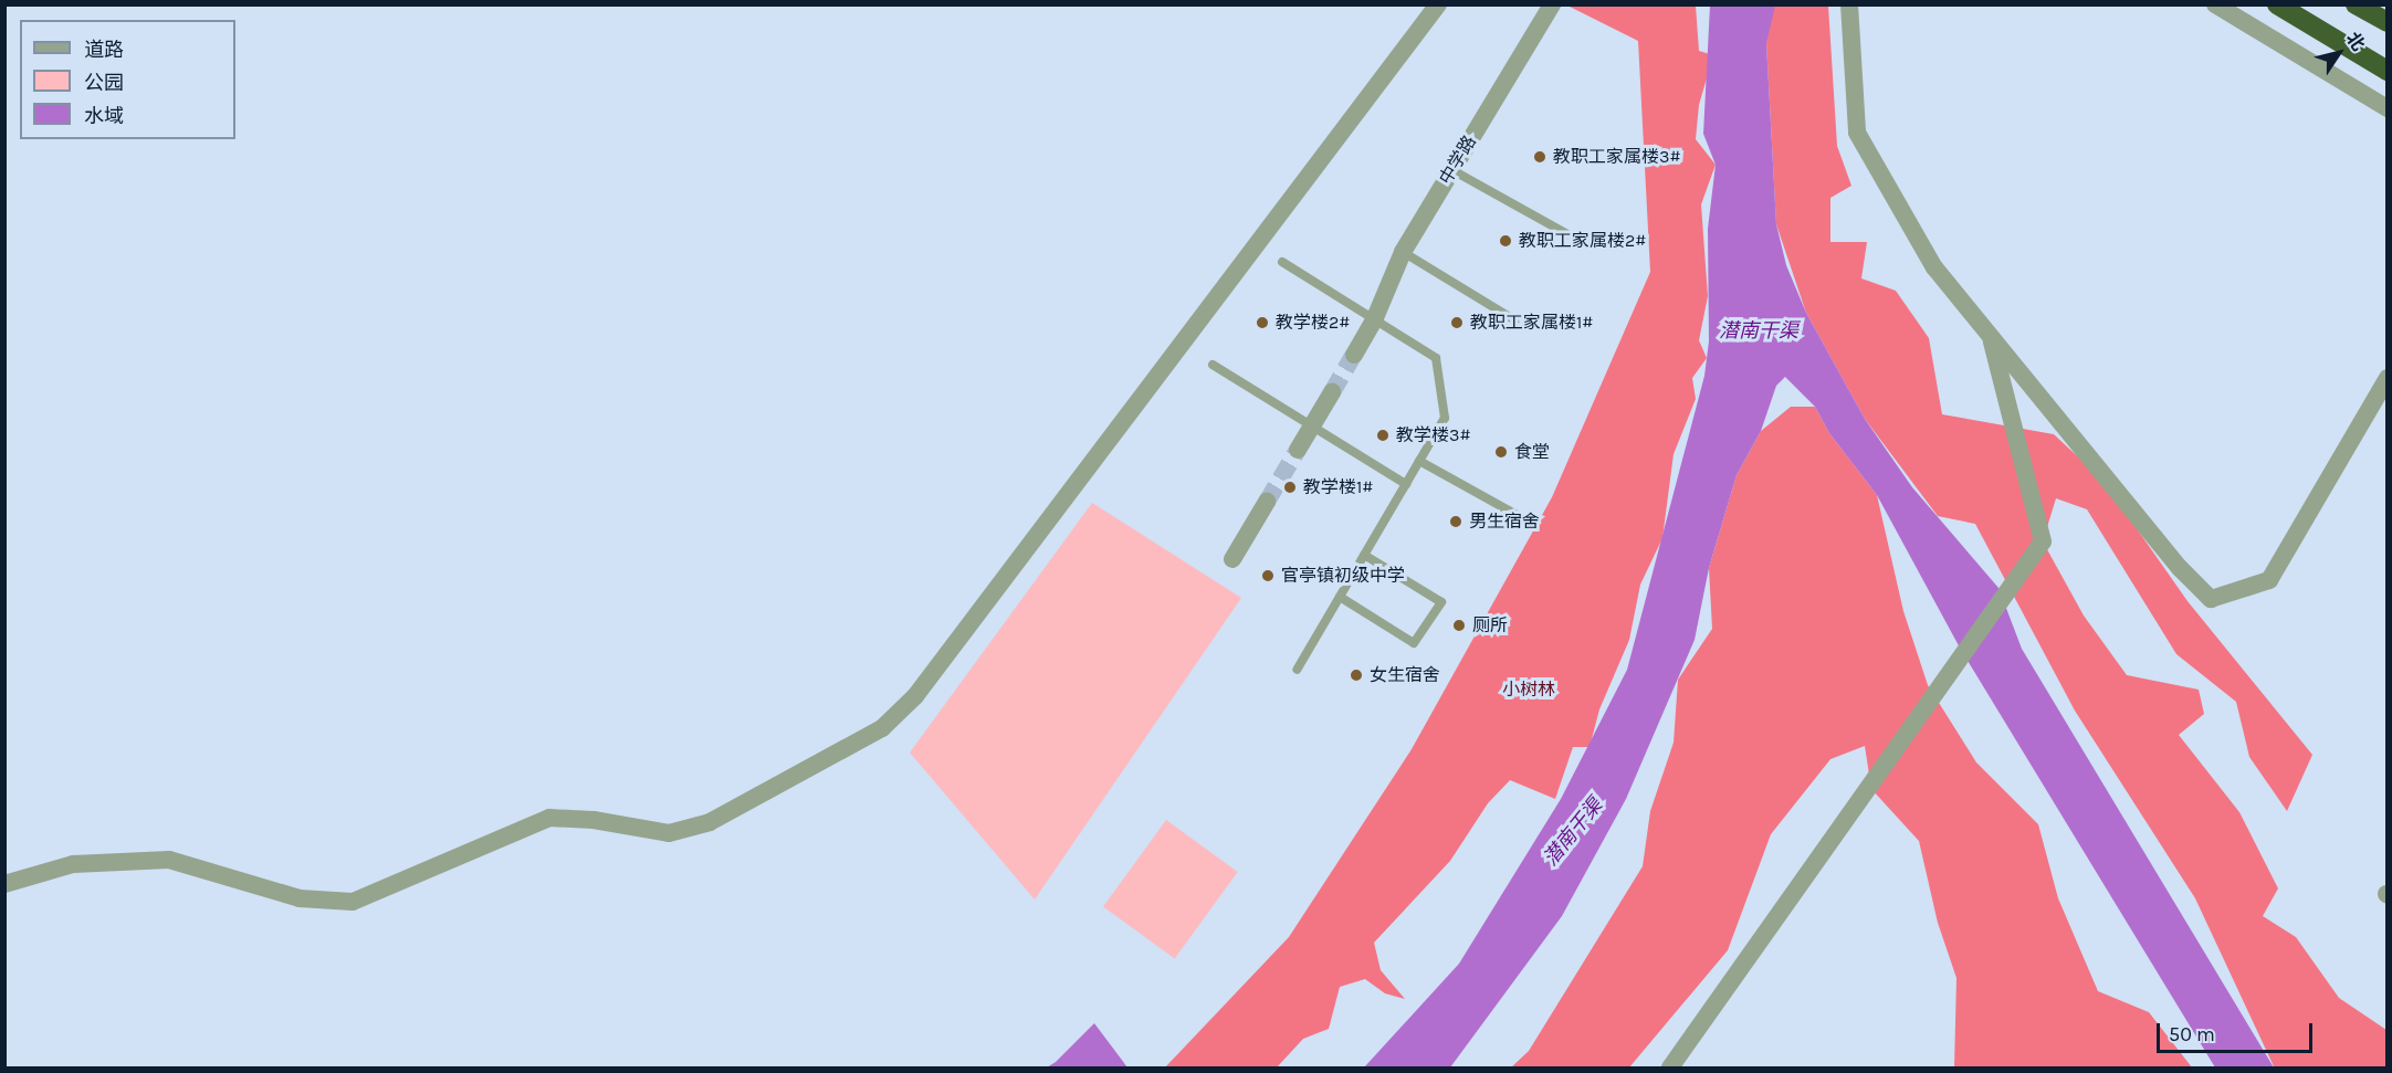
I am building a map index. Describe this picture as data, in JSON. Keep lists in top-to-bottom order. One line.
{"streets":{"street":["中学路"]},"water":["潜南干渠"],"parks":["小树林"],"places":["教职工家属楼3#","教职工家属楼2#","教学楼2#","教职工家属楼1#","教学楼3#","食堂","教学楼1#","男生宿舍","官亭镇初级中学","厕所","女生宿舍"],"legend":["道路","公园","水域"],"scale_bar":"50 m","north":"top right"}
